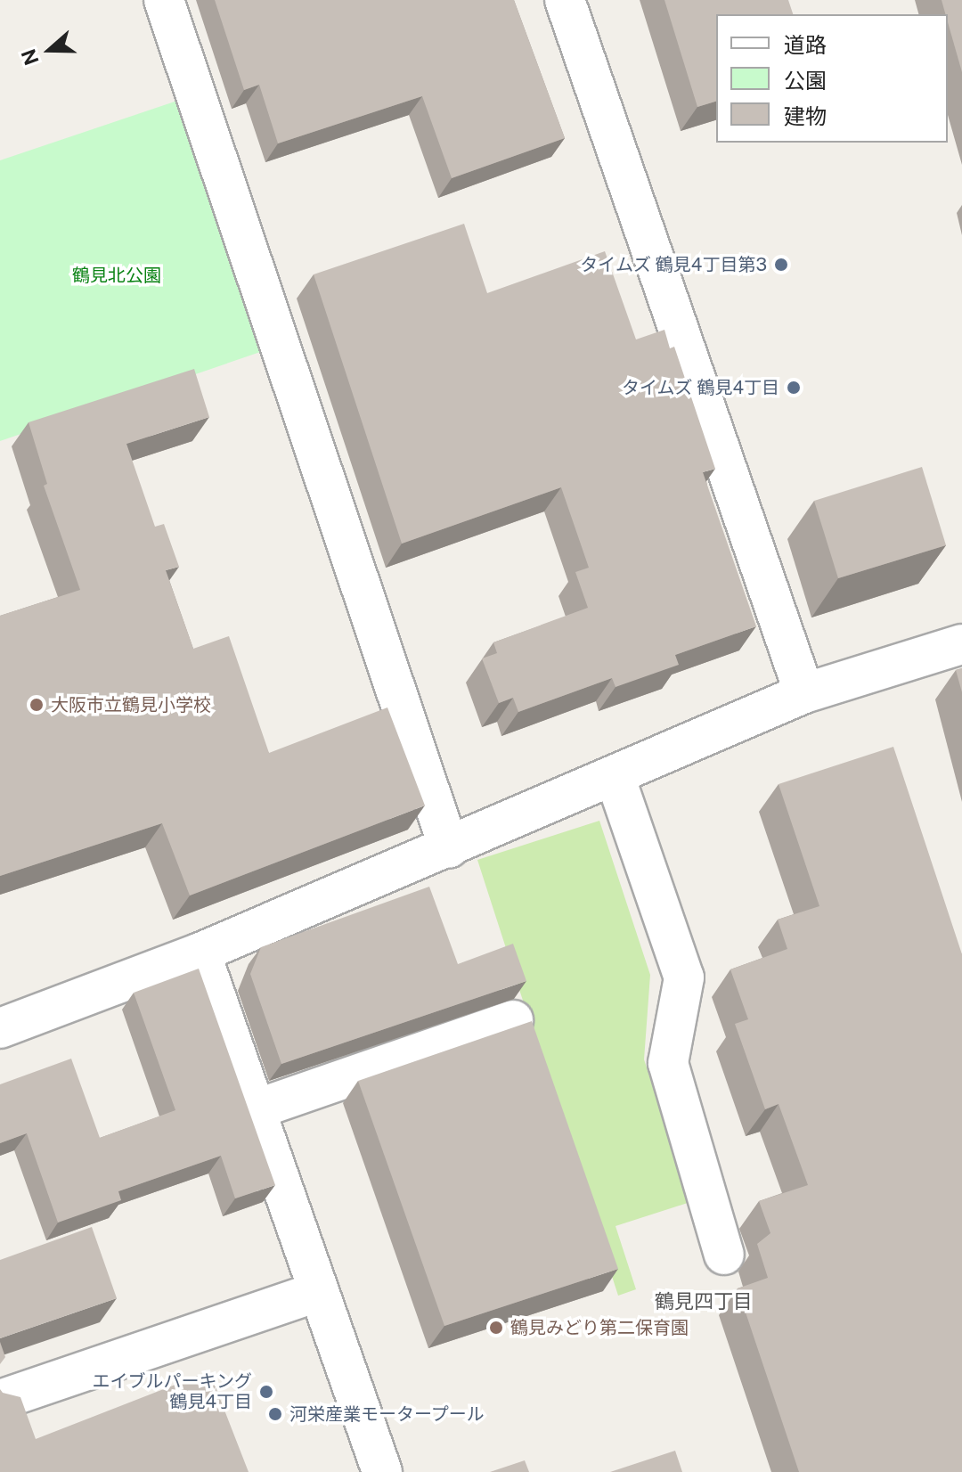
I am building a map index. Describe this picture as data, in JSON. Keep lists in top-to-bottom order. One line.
{"districts":["鶴見四丁目"],"parks":["鶴見北公園"],"places":["タイムズ 鶴見4丁目第3","タイムズ 鶴見4丁目","大阪市立鶴見小学校","鶴見みどり第二保育園","エイブルパーキング 鶴見4丁目","河栄産業モータープール"],"legend":["道路","公園","建物"],"north":"left"}
